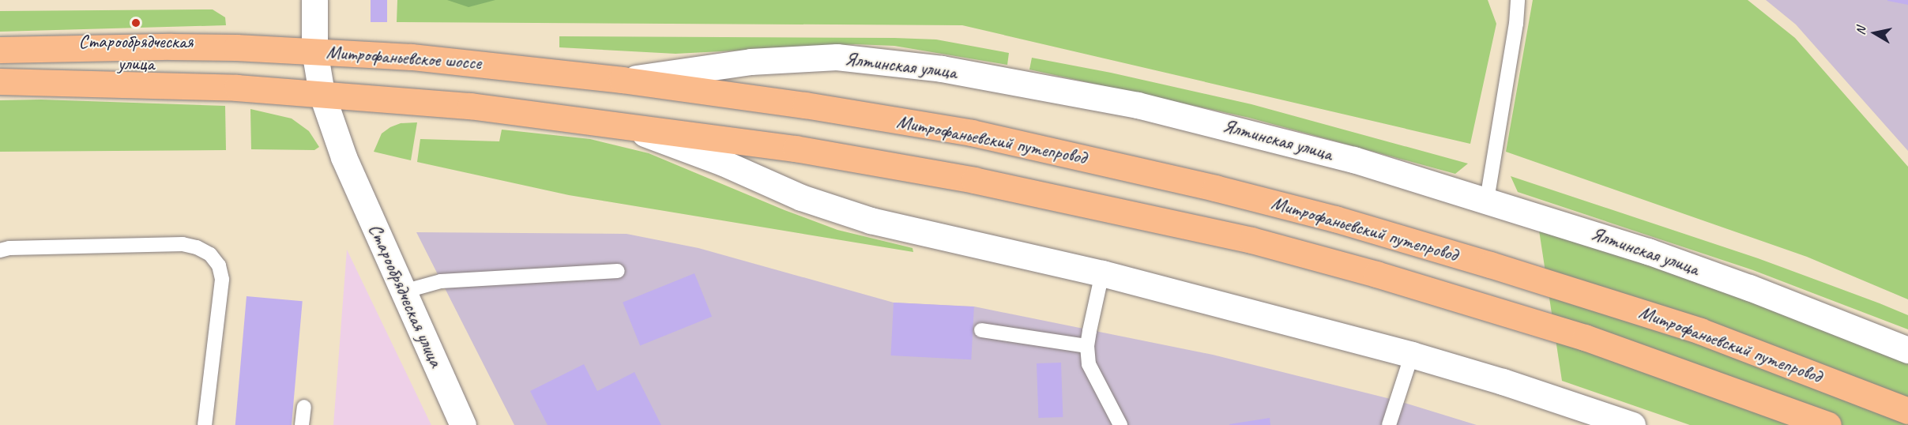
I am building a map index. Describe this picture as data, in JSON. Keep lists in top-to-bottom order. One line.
{"streets":{"main road":["Митрофаньевское шоссе","Митрофаньевский путепровод"],"street":["Ялтинская улица","Старообрядческая улица"]},"crossings":[["Митрофаньевское шоссе","Ялтинская улица"],["Митрофаньевское шоссе","Митрофаньевский путепровод"],["Митрофаньевское шоссе","Старообрядческая улица"]],"places":["Старообрядческая улица"],"north":"left"}
